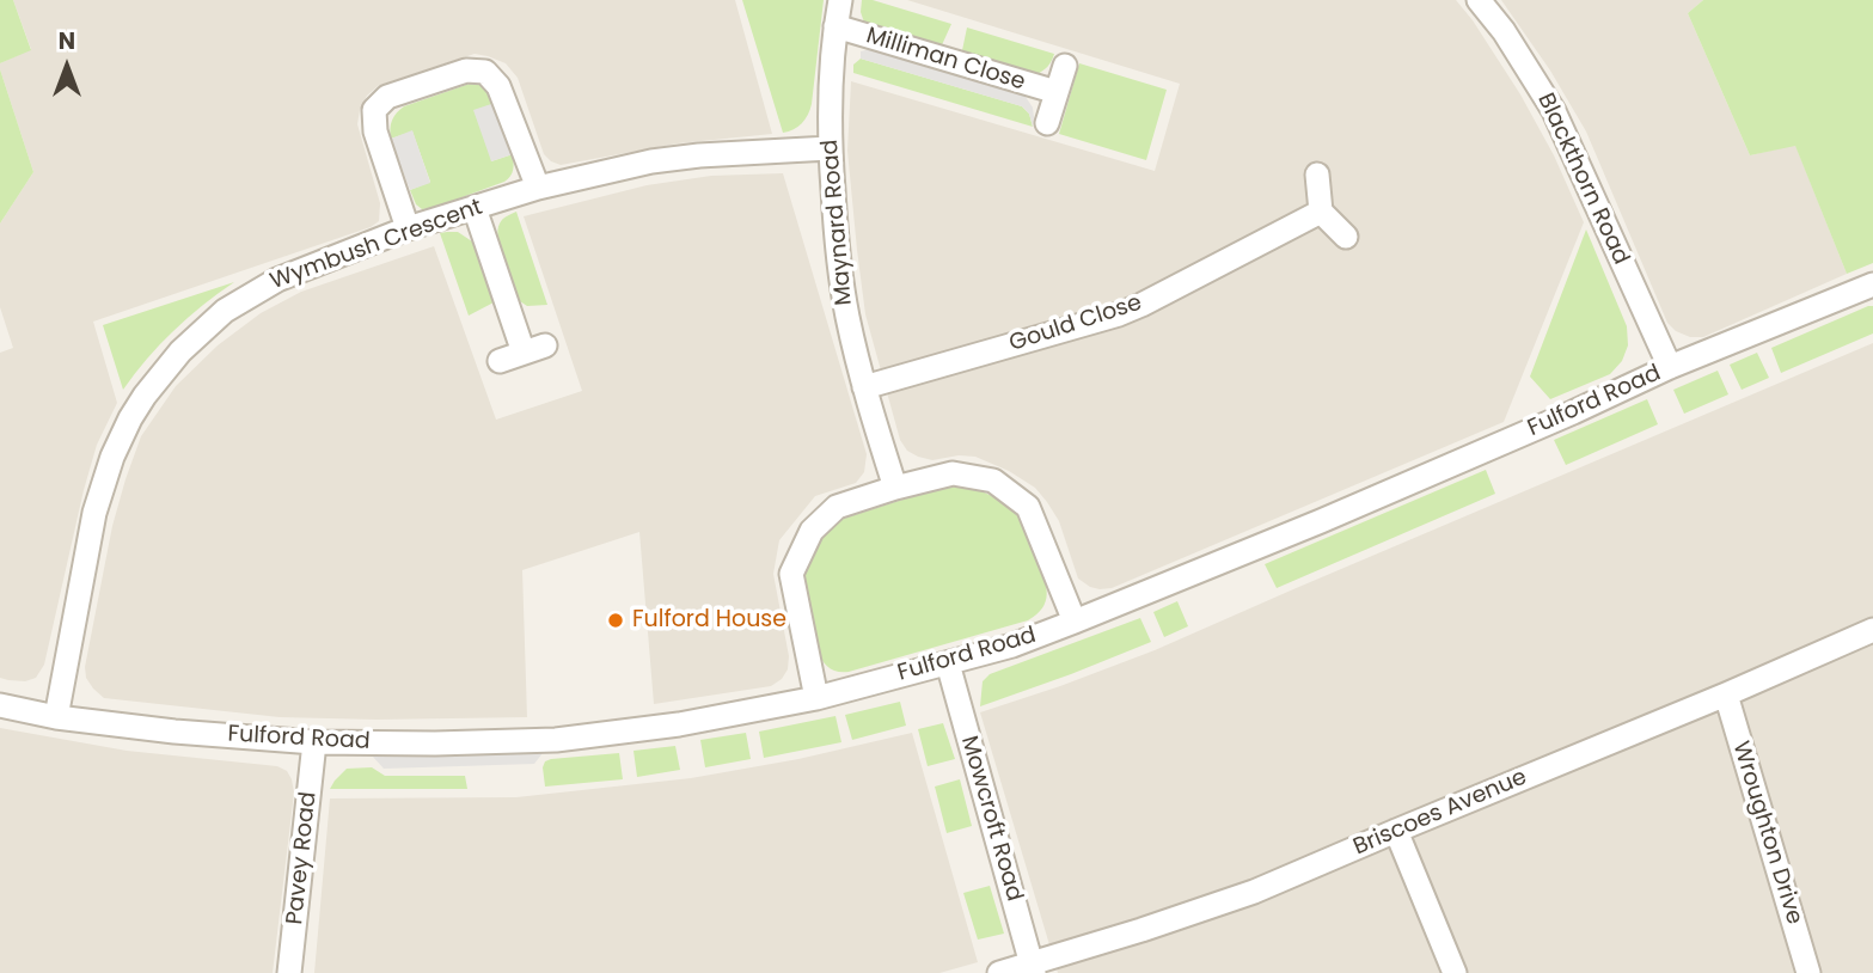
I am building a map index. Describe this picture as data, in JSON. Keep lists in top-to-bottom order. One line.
{"streets":{"street":["Milliman Close","Blackthorn Road","Maynard Road","Wymbush Crescent","Gould Close","Fulford Road","Briscoes Avenue","Mowcroft Road","Wroughton Drive","Pavey Road"]},"crossings":[["Milliman Close","Maynard Road"],["Blackthorn Road","Fulford Road"],["Maynard Road","Wymbush Crescent"],["Maynard Road","Gould Close"],["Wymbush Crescent","Fulford Road"],["Fulford Road","Mowcroft Road"],["Fulford Road","Pavey Road"],["Briscoes Avenue","Mowcroft Road"],["Briscoes Avenue","Wroughton Drive"]],"places":["Fulford House"],"north":"top"}
